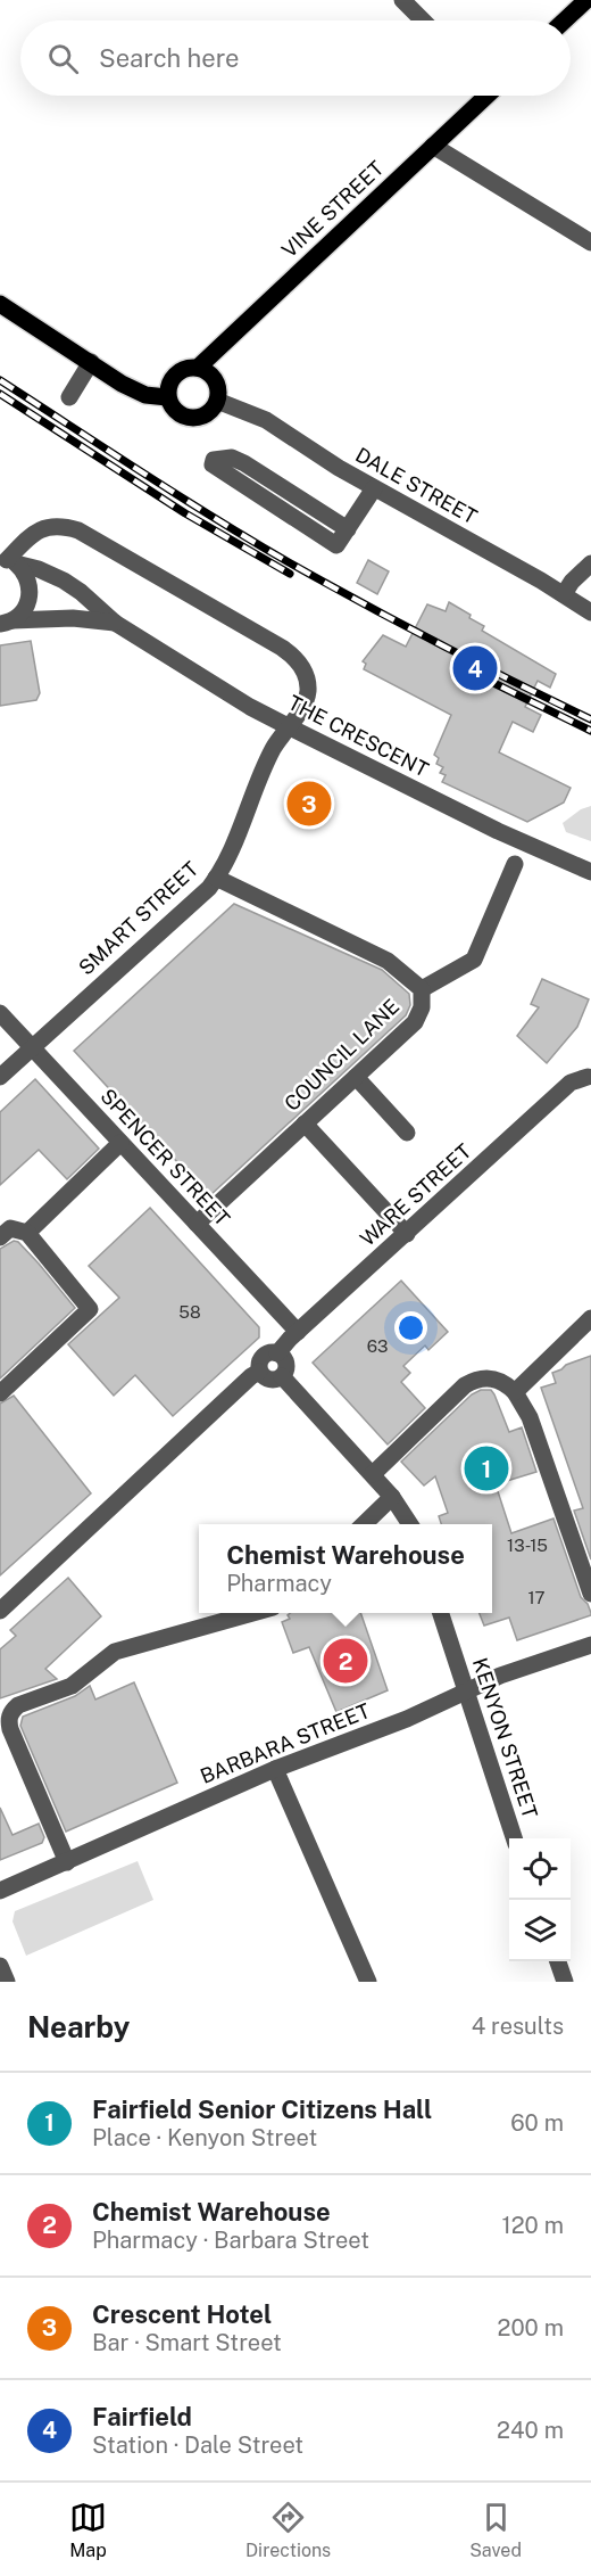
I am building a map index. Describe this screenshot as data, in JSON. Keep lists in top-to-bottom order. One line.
{"streets":{"main road":["VINE STREET"],"street":["DALE STREET","THE CRESCENT","SMART STREET","COUNCIL LANE","SPENCER STREET","WARE STREET","KENYON STREET","BARBARA STREET"]},"crossings":[["VINE STREET","DALE STREET"],["THE CRESCENT","SMART STREET"],["SMART STREET","COUNCIL LANE"],["SMART STREET","SPENCER STREET"],["COUNCIL LANE","SPENCER STREET"],["SPENCER STREET","WARE STREET"],["KENYON STREET","BARBARA STREET"]],"house_numbers":["58","63","13-15","17"],"page":{"search":"Search here","pins":["4","3","1","2"],"popup":["Chemist Warehouse","Pharmacy"],"heading":["Nearby","4 results"],"list":[{"mark":"1","name":"Fairfield Senior Citizens Hall","note":"Place · Kenyon Street","value":"60 m"},{"mark":"2","name":"Chemist Warehouse","note":"Pharmacy · Barbara Street","value":"120 m"},{"mark":"3","name":"Crescent Hotel","note":"Bar · Smart Street","value":"200 m"},{"mark":"4","name":"Fairfield","note":"Station · Dale Street","value":"240 m"}],"nav":["Map","Directions","Saved"]}}
